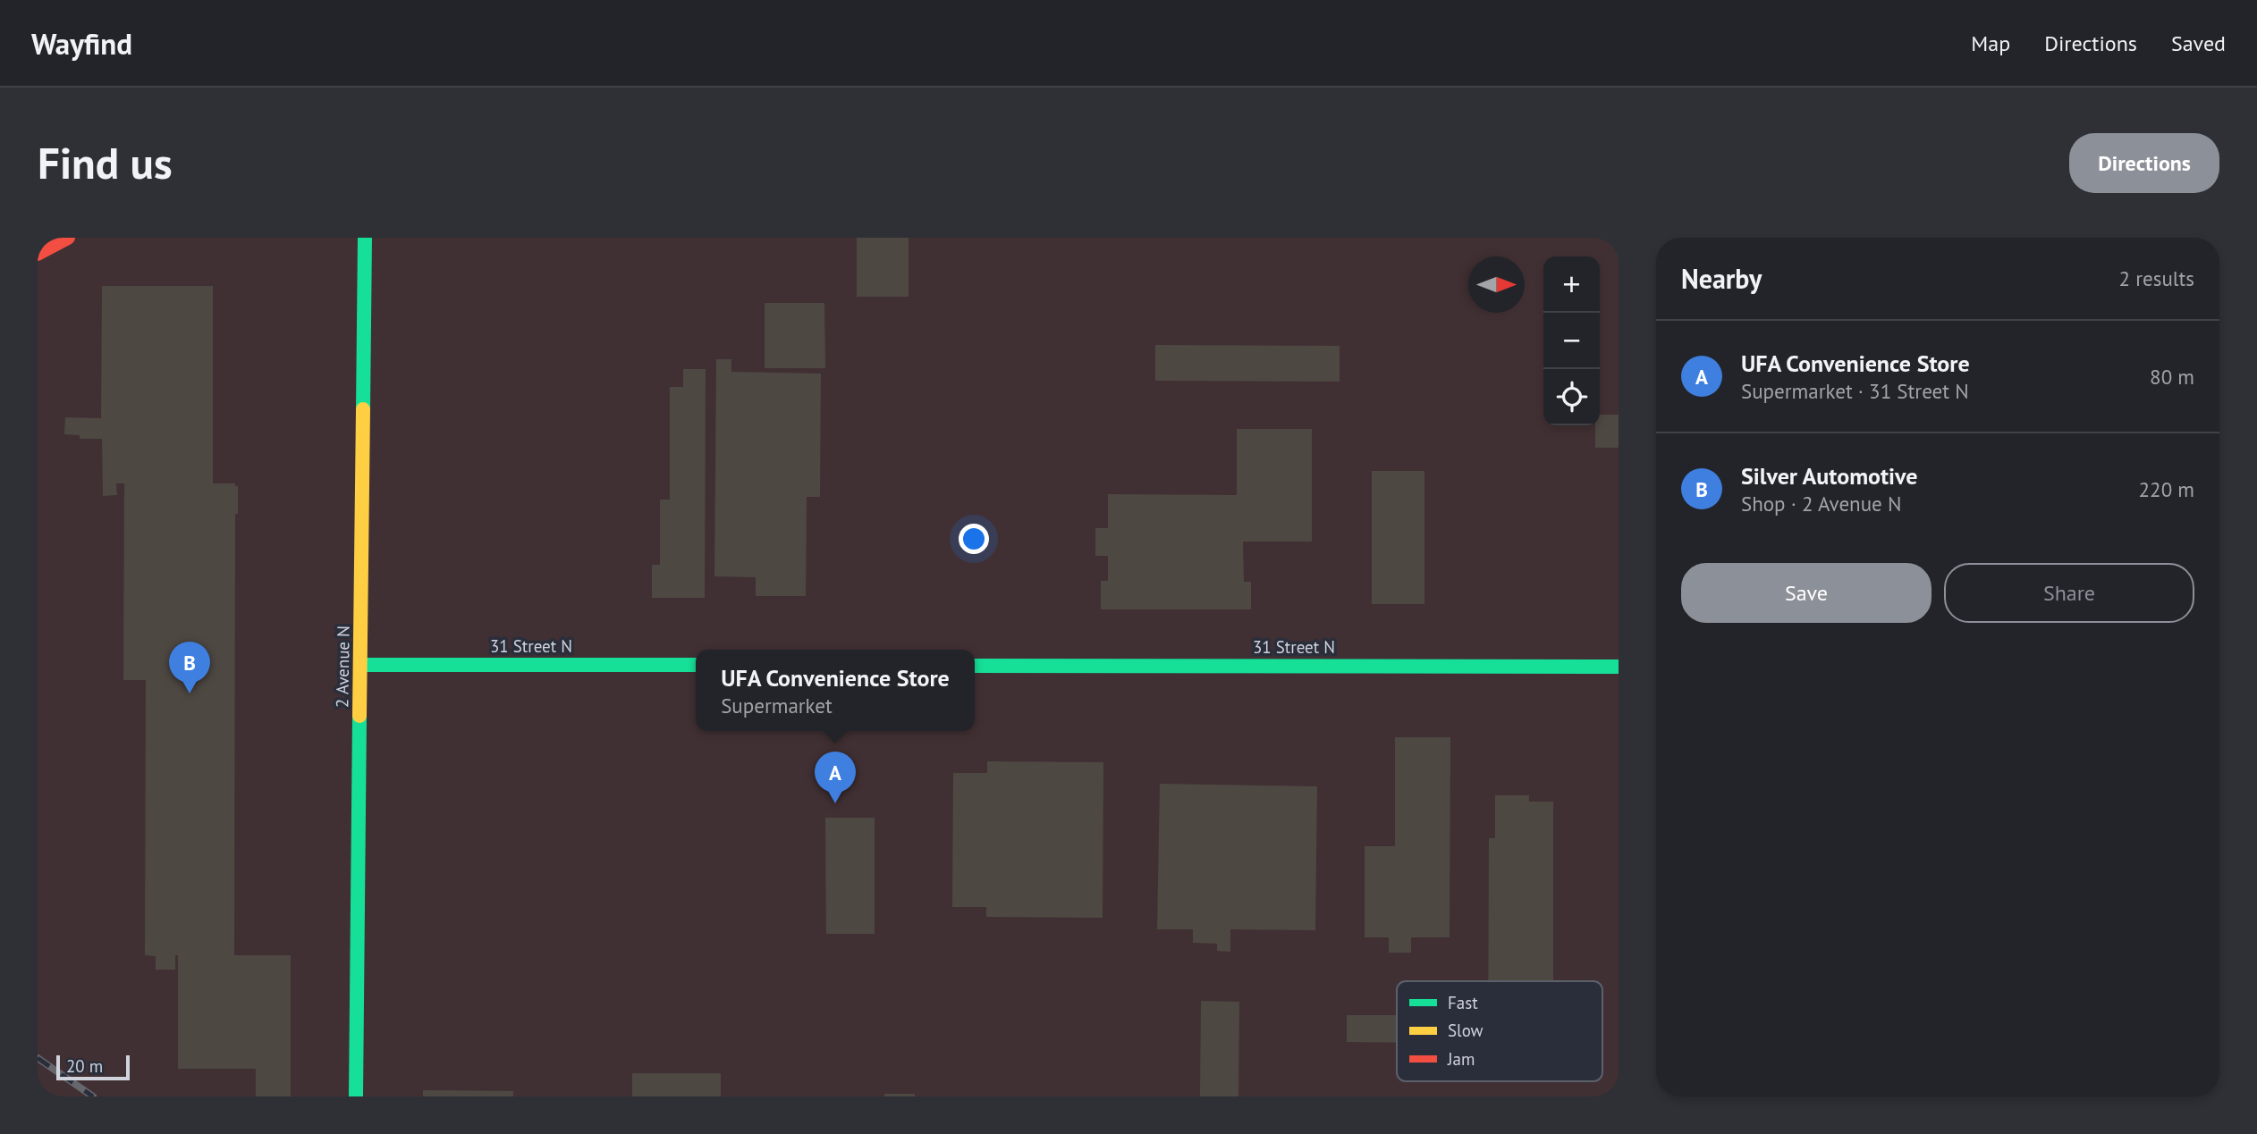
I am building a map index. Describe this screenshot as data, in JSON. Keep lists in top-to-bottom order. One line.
{"streets":{"street":["31 Street N","2 Avenue N"]},"crossings":[["31 Street N","2 Avenue N"]],"legend":["Fast","Slow","Jam"],"scale_bar":"20 m","north":"right","page":{"header":"Wayfind","nav":["Map","Directions","Saved"],"buttons":["Directions",["Save","Share"]],"title":"Find us","heading":["Nearby","2 results"],"map_buttons":["+","−"],"list":[{"mark":"A","name":"UFA Convenience Store","note":"Supermarket · 31 Street N","value":"80 m"},{"mark":"B","name":"Silver Automotive","note":"Shop · 2 Avenue N","value":"220 m"}],"pins":["B","A"],"popup":["UFA Convenience Store","Supermarket"],"scale":"20 m"}}
